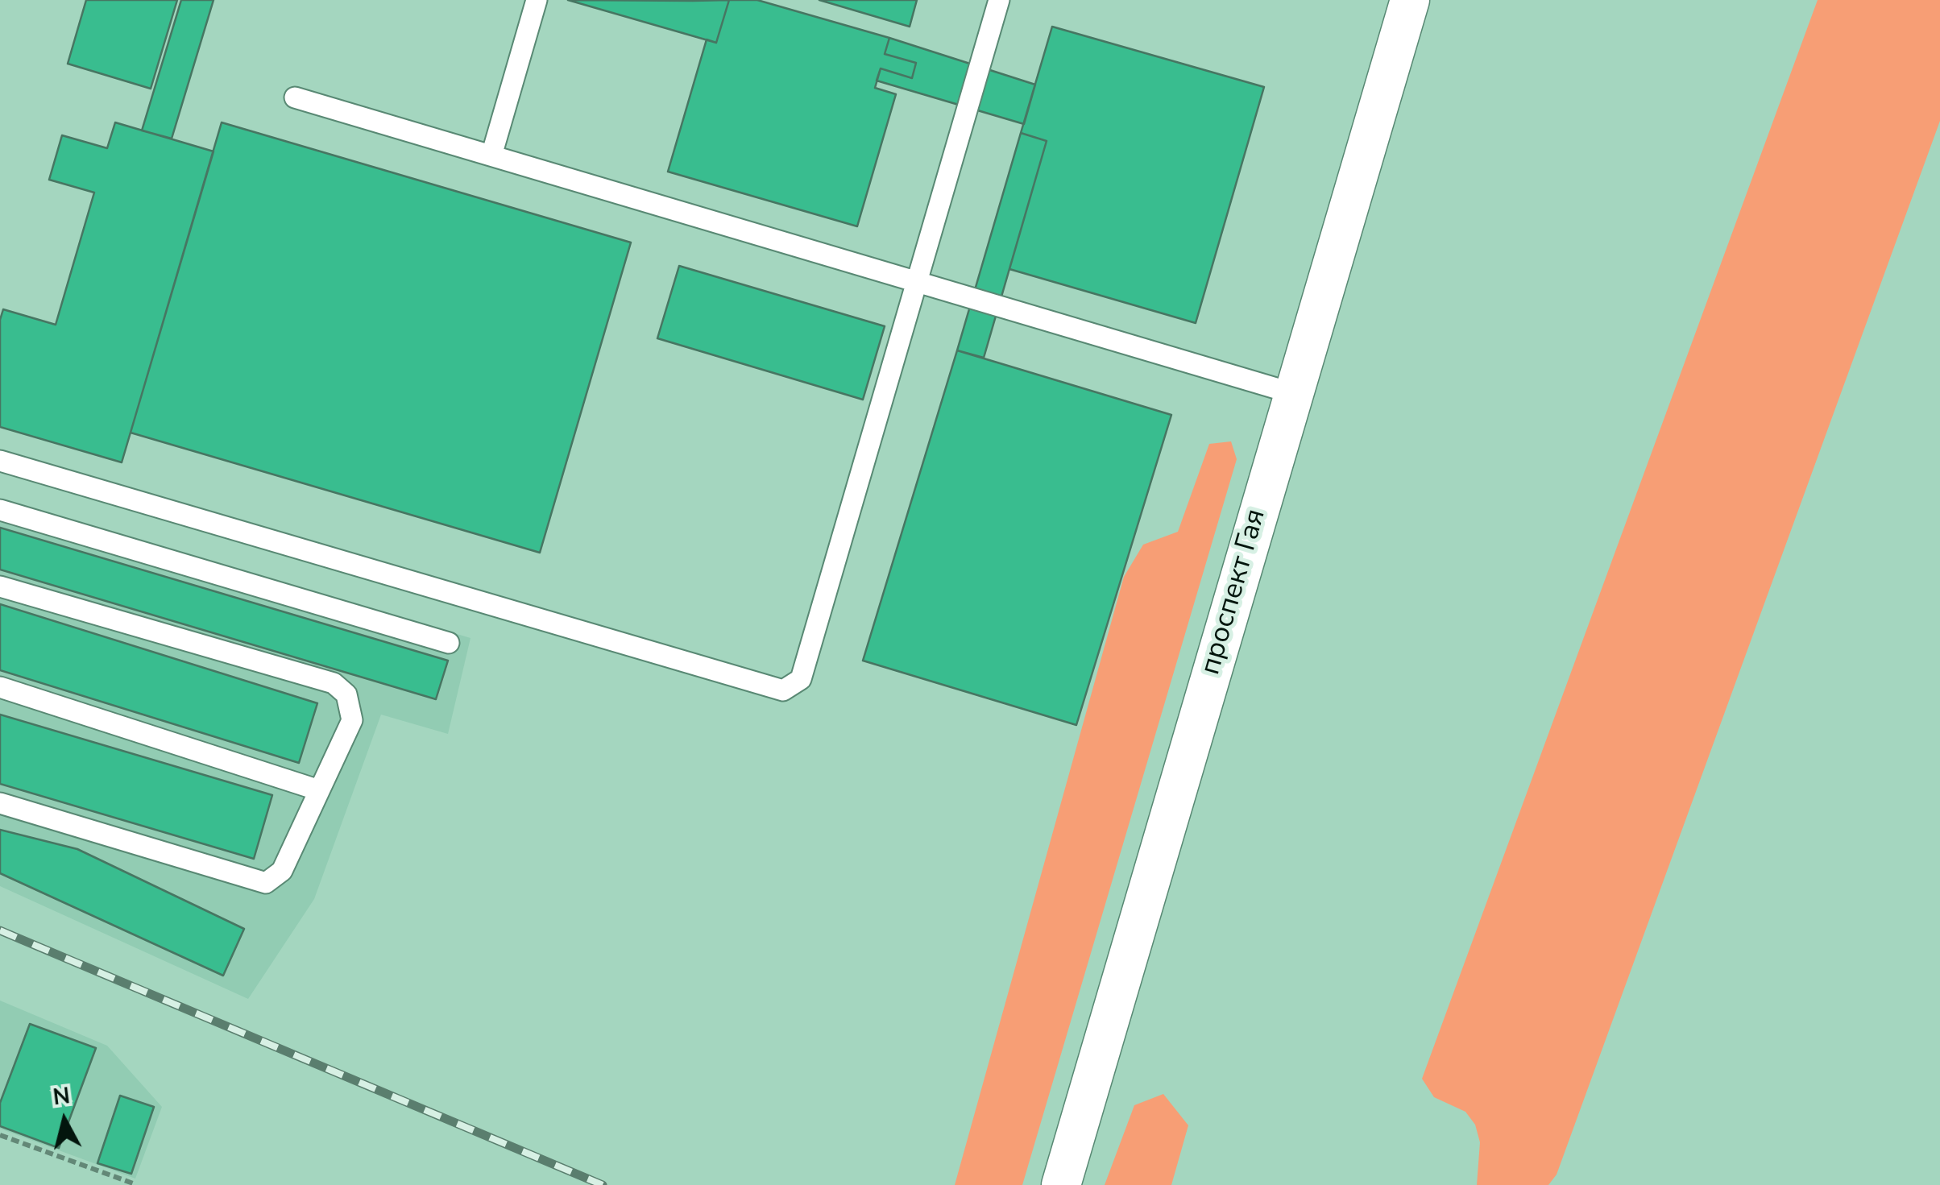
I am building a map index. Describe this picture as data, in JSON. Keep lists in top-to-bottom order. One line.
{"streets":{"street":["проспект Гая"]},"north":"top"}
